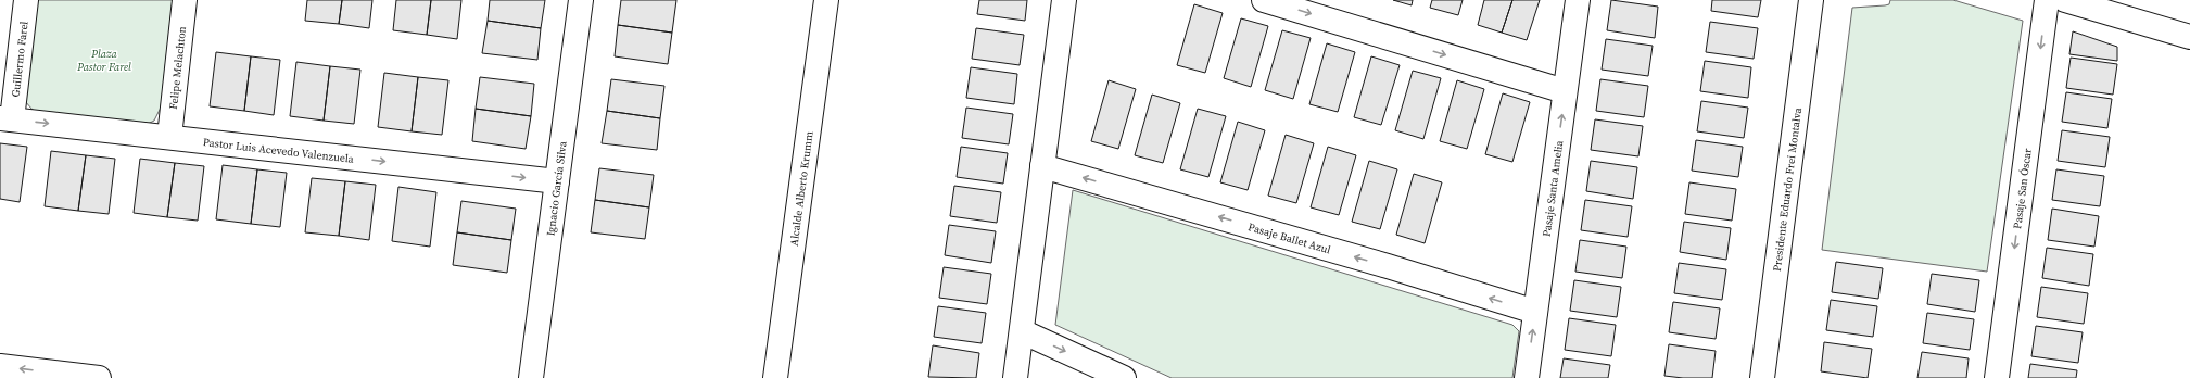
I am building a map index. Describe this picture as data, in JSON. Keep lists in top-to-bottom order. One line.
{"streets":{"street":["Guillermo Farel","Felipe Melachton","Pastor Luis Acevedo Valenzuela","Ignacio García Silva","Alcalde Alberto Krumm","Pasaje Santa Amelia","Presidente Eduardo Frei Montalva","Pasaje San Óscar","Pasaje Ballet Azul"]},"crossings":[["Guillermo Farel","Pastor Luis Acevedo Valenzuela"],["Felipe Melachton","Pastor Luis Acevedo Valenzuela"],["Pastor Luis Acevedo Valenzuela","Ignacio García Silva"],["Pasaje Santa Amelia","Pasaje Ballet Azul"]],"one_way":["Pastor Luis Acevedo Valenzuela","Pasaje Santa Amelia","Pasaje San Óscar","Pasaje Ballet Azul"],"parks":["Plaza Pastor Farel"]}
